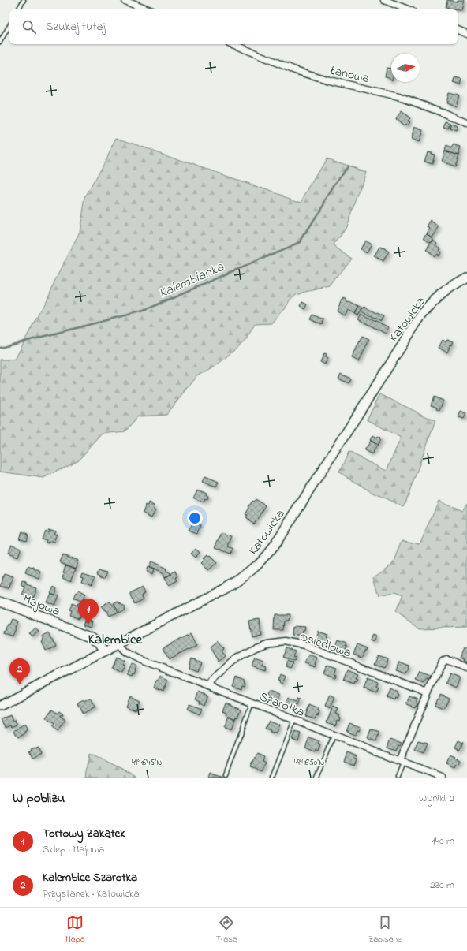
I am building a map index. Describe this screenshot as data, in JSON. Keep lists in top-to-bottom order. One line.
{"streets":{"main road":["Katowicka","Majowa"],"street":["Łanowa","Osiedlowa","Szarotka"]},"crossings":[["Katowicka","Majowa"],["Katowicka","Szarotka"],["Osiedlowa","Szarotka"]],"districts":["Kalembice"],"water":["Kalembianka"],"north":"right","page":{"search":"Szukaj tutaj","pins":["1","2"],"heading":["W pobliżu","Wyniki: 2"],"list":[{"mark":"1","name":"Tortowy Zakątek","note":"Sklep · Majowa","value":"140 m"},{"mark":"2","name":"Kalembice Szarotka","note":"Przystanek · Katowicka","value":"230 m"}],"nav":["Mapa","Trasa","Zapisane"]},"coordinates":["49°46'45\"N","49°46'50\"N"]}
